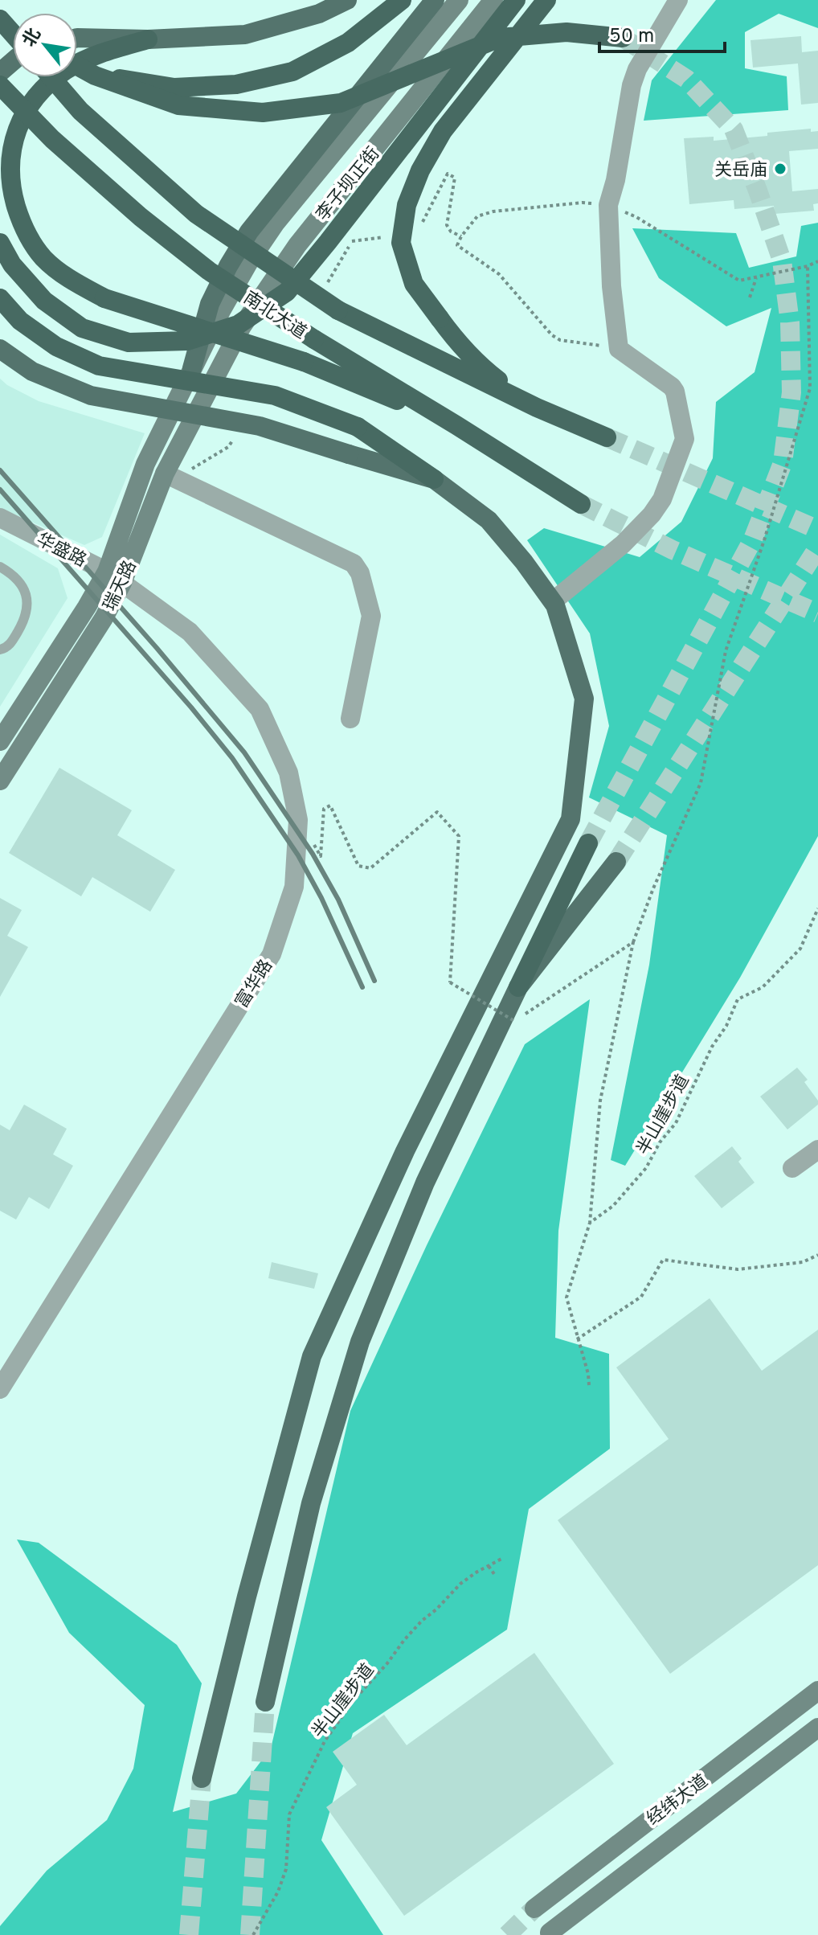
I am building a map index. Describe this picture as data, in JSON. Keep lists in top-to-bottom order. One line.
{"streets":{"highway":["南北大道"],"main road":["李子坝正街","瑞天路","经纬大道"],"street":["华盛路","富华路"],"path":["半山崖步道"]},"crossings":[["李子坝正街","瑞天路"],["华盛路","瑞天路"],["华盛路","富华路"],["瑞天路","富华路"]],"places":["关岳庙"],"scale_bar":"50 m","north":"top left"}
